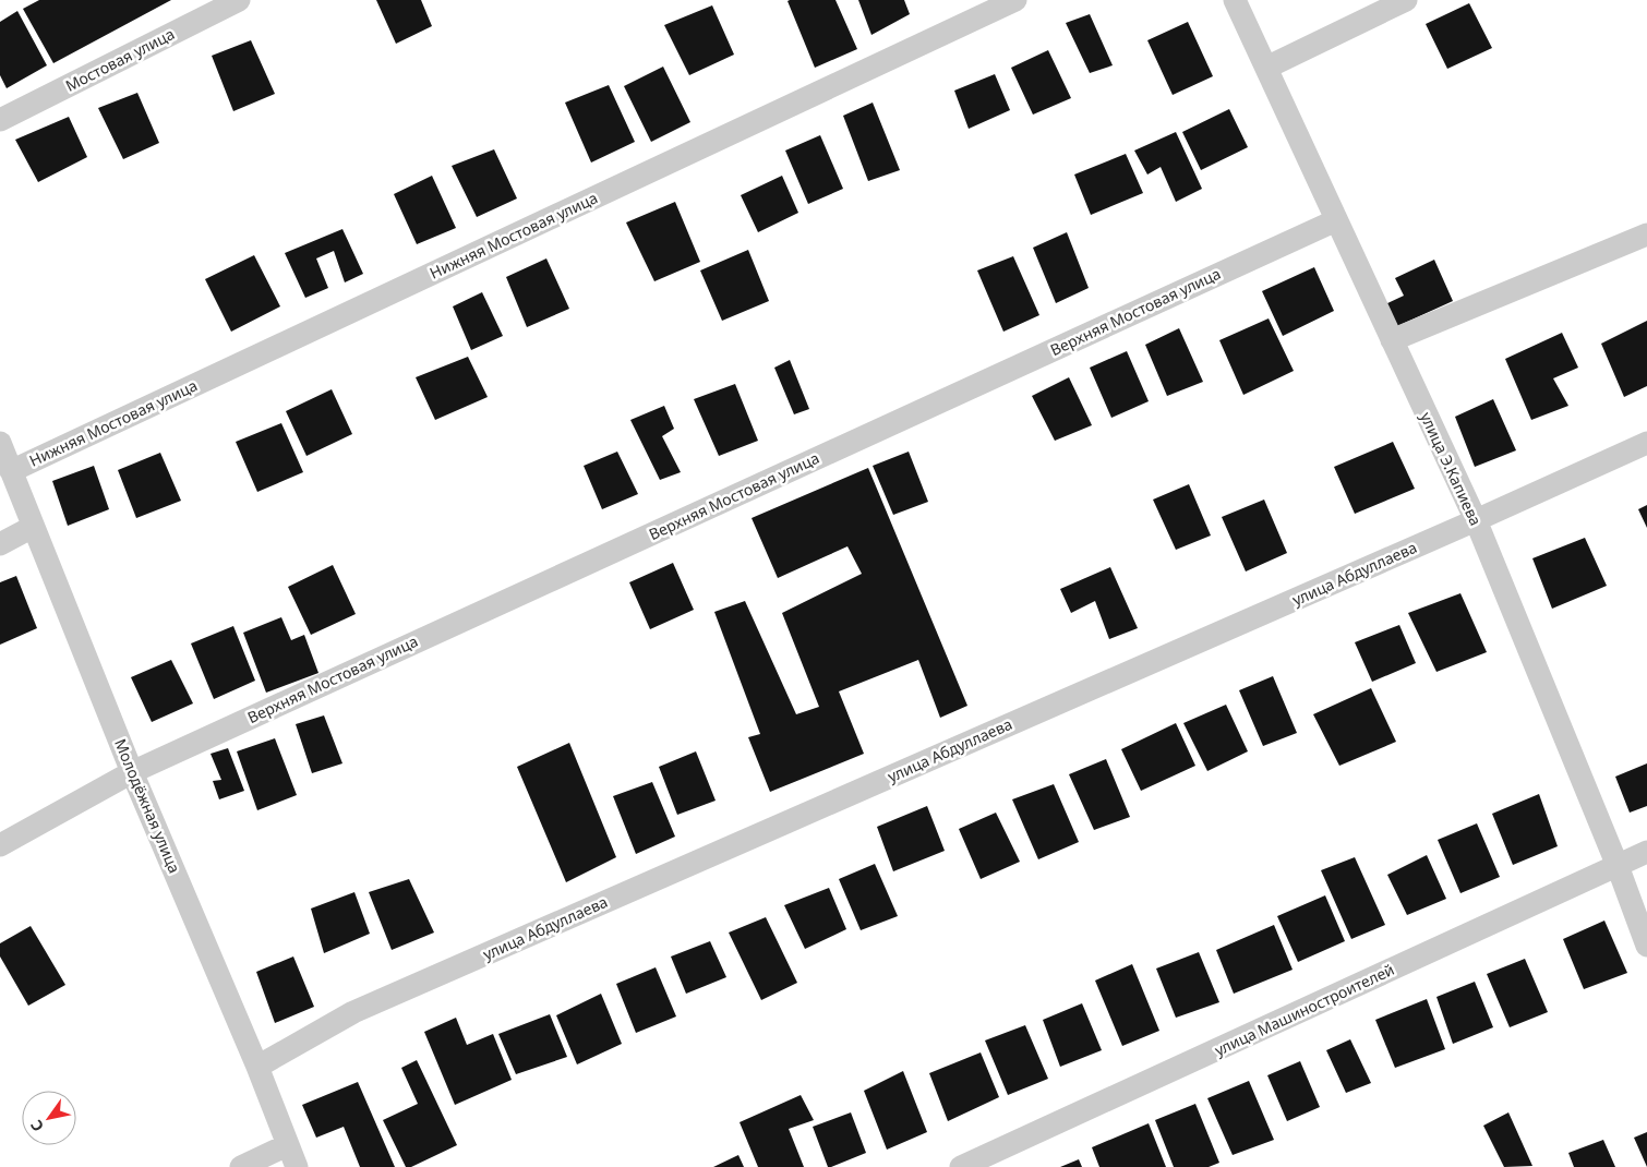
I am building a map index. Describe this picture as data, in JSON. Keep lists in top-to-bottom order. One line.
{"streets":{"street":["Мостовая улица","Нижняя Мостовая улица","Верхняя Мостовая улица","улица Э.Капиева","улица Абдуллаева","Молодёжная улица","улица Машиностроителей"]},"crossings":[["Нижняя Мостовая улица","Молодёжная улица"],["Верхняя Мостовая улица","улица Э.Капиева"],["Верхняя Мостовая улица","Молодёжная улица"],["улица Э.Капиева","улица Абдуллаева"],["улица Э.Капиева","улица Машиностроителей"],["улица Абдуллаева","Молодёжная улица"]],"north":"bottom left"}
